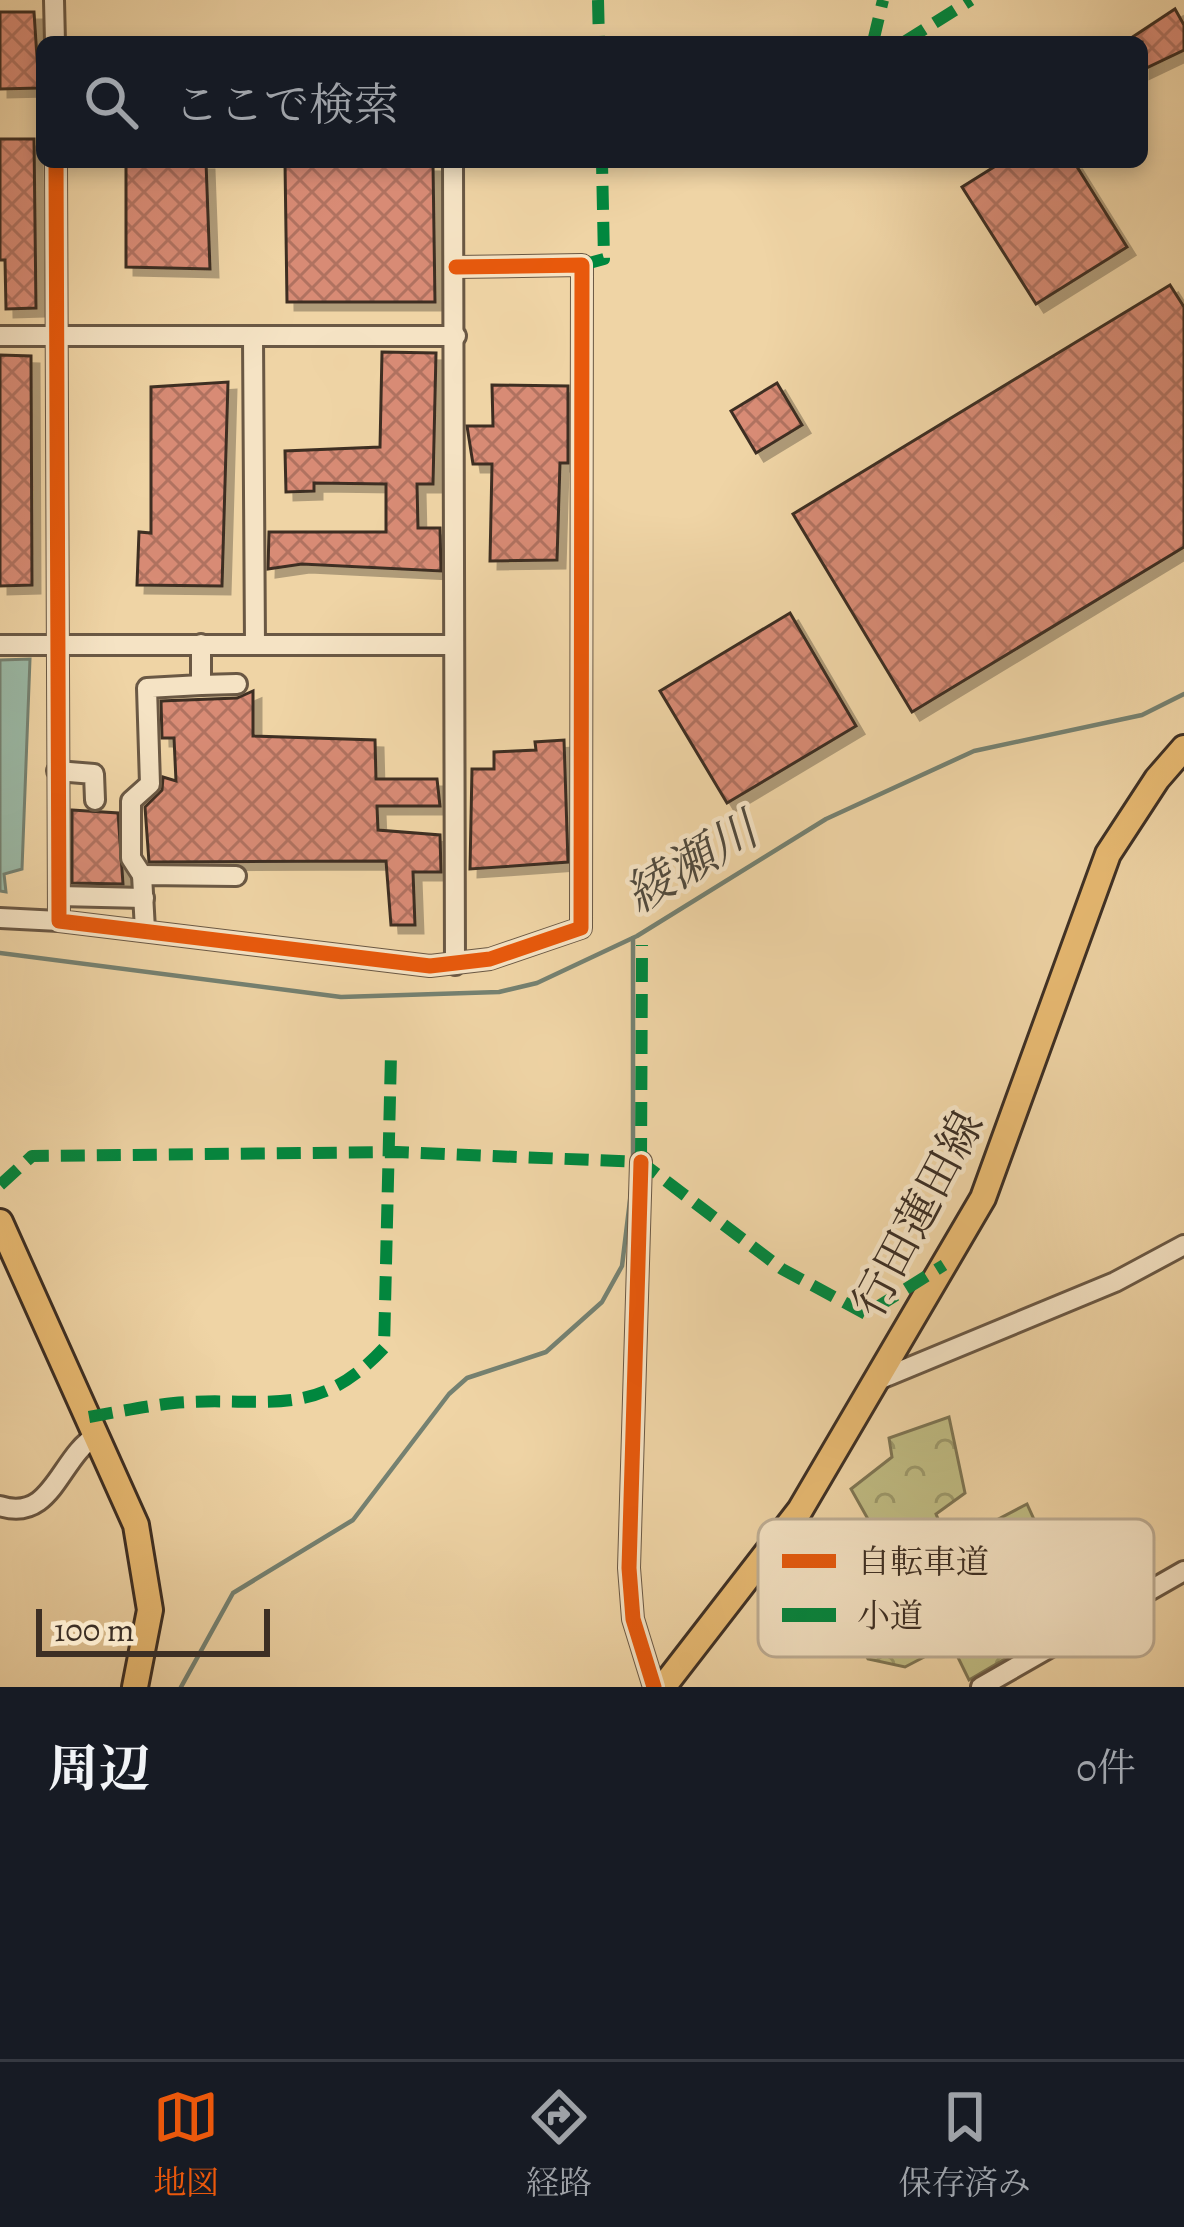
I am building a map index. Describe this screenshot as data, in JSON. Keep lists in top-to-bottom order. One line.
{"streets":{"main road":["行田蓮田線"]},"water":["綾瀬川"],"legend":["自転車道","小道"],"scale_bar":"100 m","page":{"search":"ここで検索","scale":"100 m","heading":["周辺","0件"],"nav":["地図","経路","保存済み"]}}
